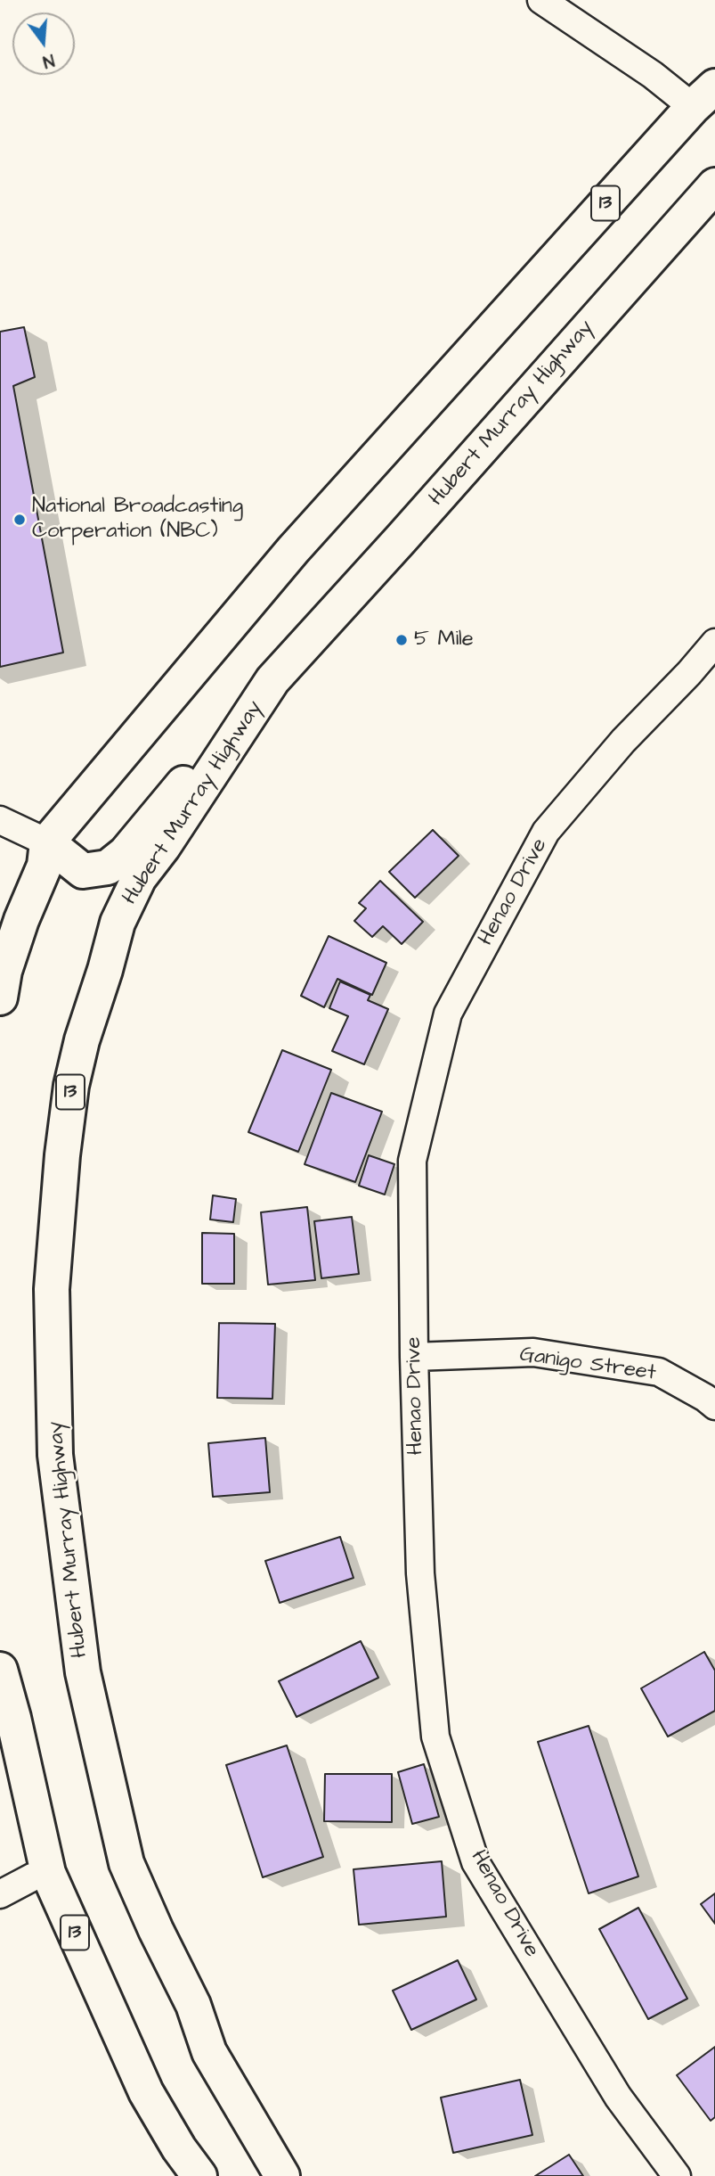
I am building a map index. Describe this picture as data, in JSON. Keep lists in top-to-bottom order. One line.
{"streets":{"highway":["13","Hubert Murray Highway"],"street":["Henao Drive","Ganigo Street"]},"crossings":[["Henao Drive","Ganigo Street"]],"places":["National Broadcasting Corperation (NBC)","5 Mile"],"north":"bottom"}
